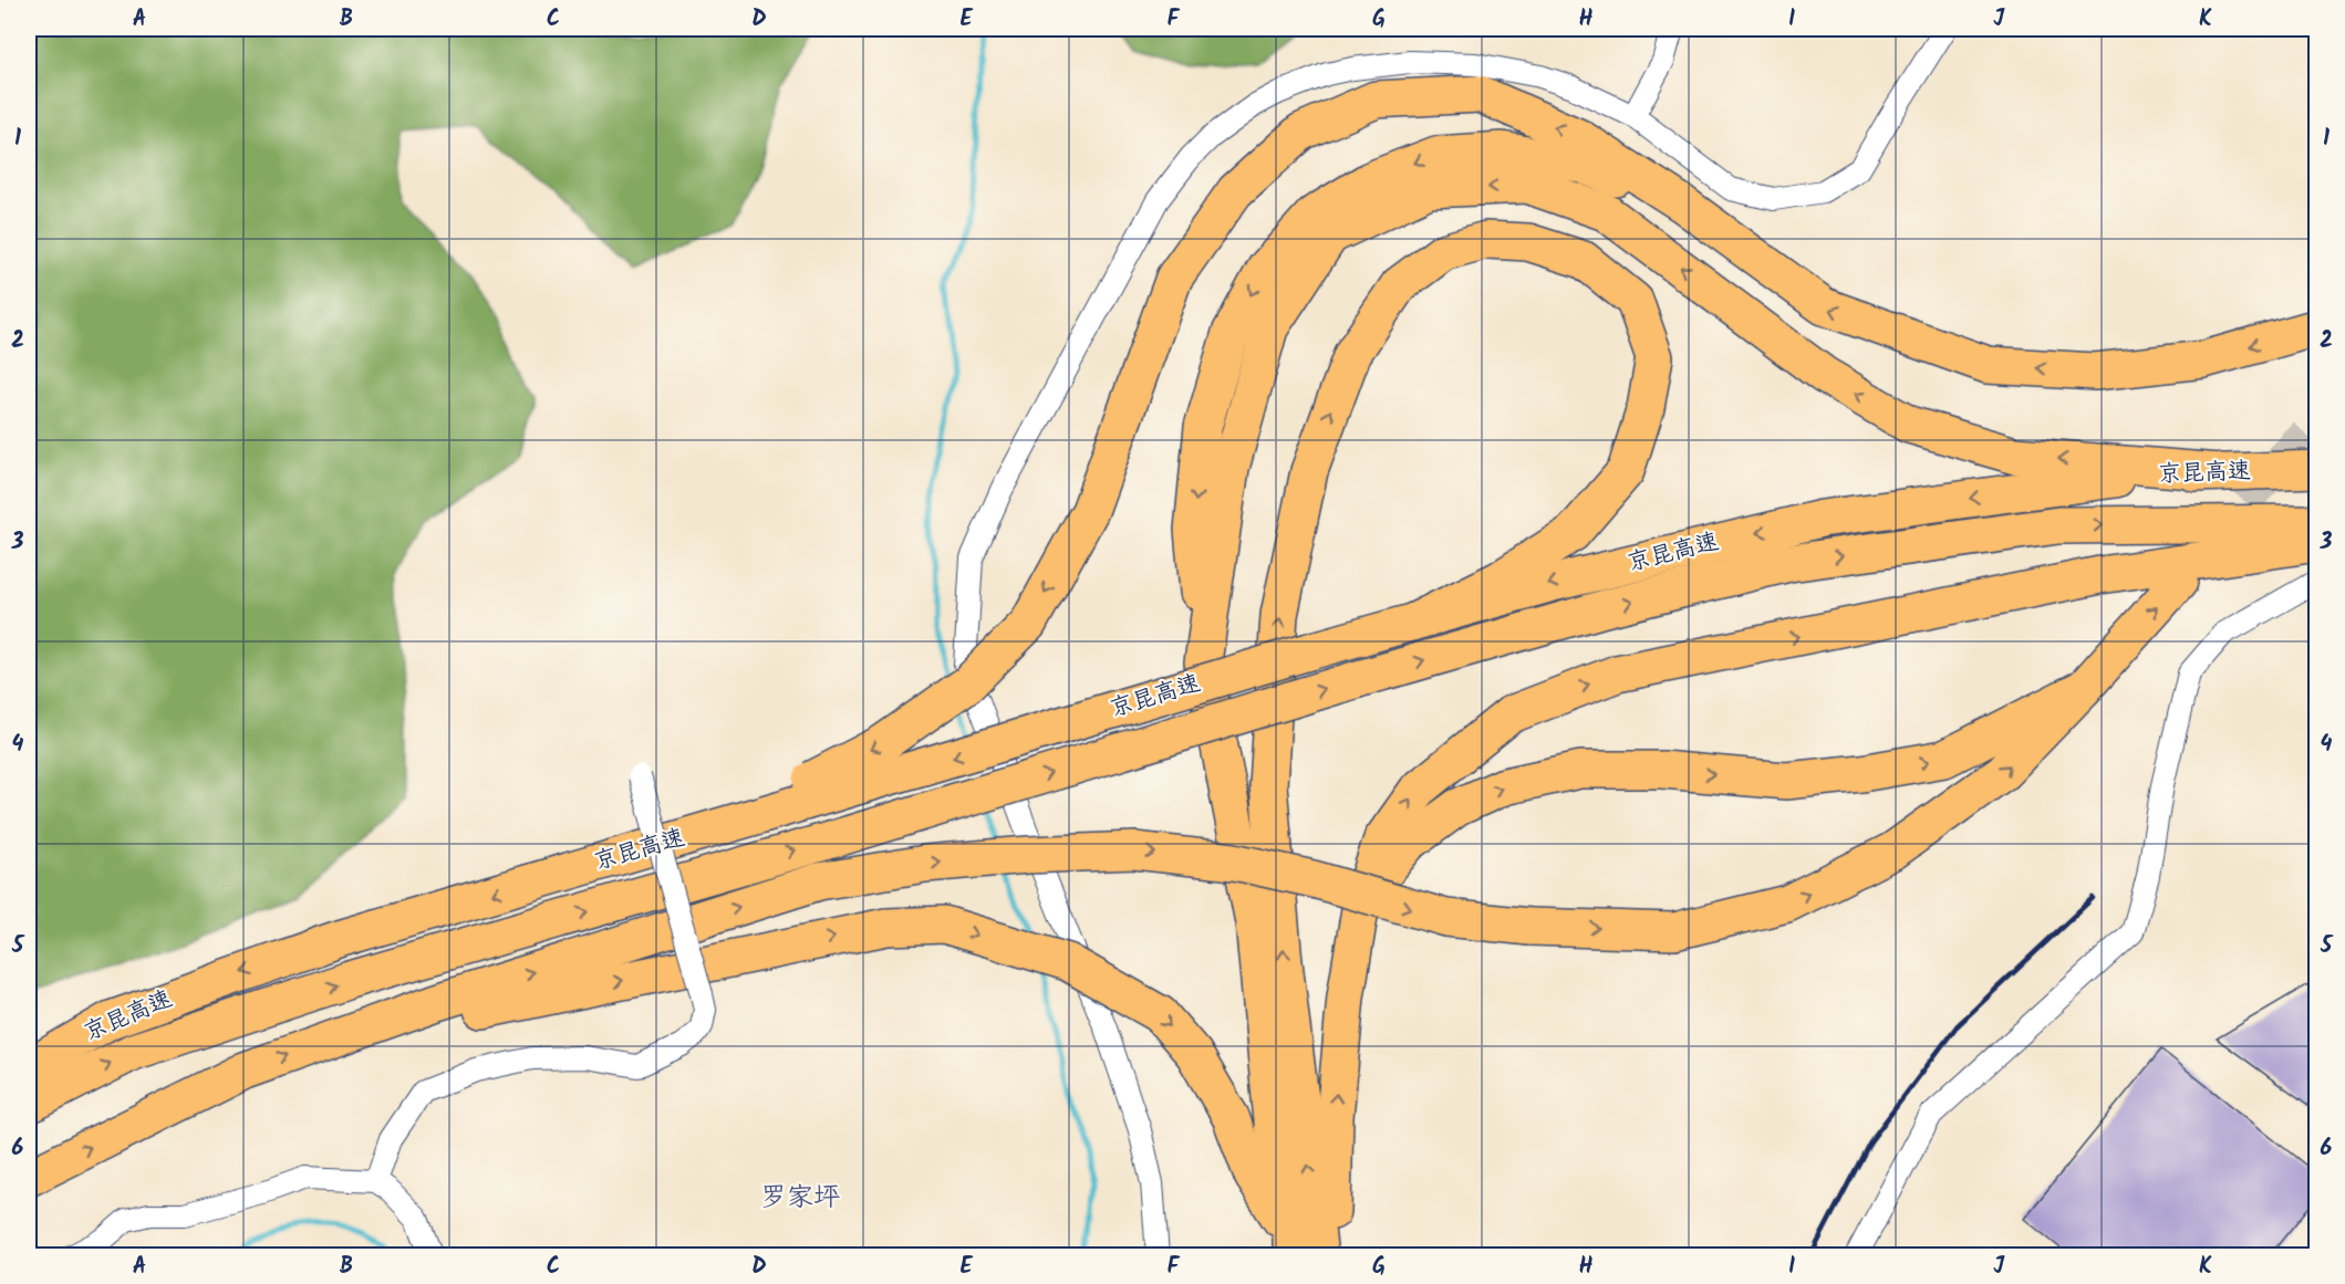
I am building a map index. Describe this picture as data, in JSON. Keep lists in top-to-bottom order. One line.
{"streets":{"highway":["京昆高速"]},"districts":["罗家坪"],"grid":{"columns":["A","B","C","D","E","F","G","H","I","J","K"],"rows":["1","2","3","4","5","6"]}}
